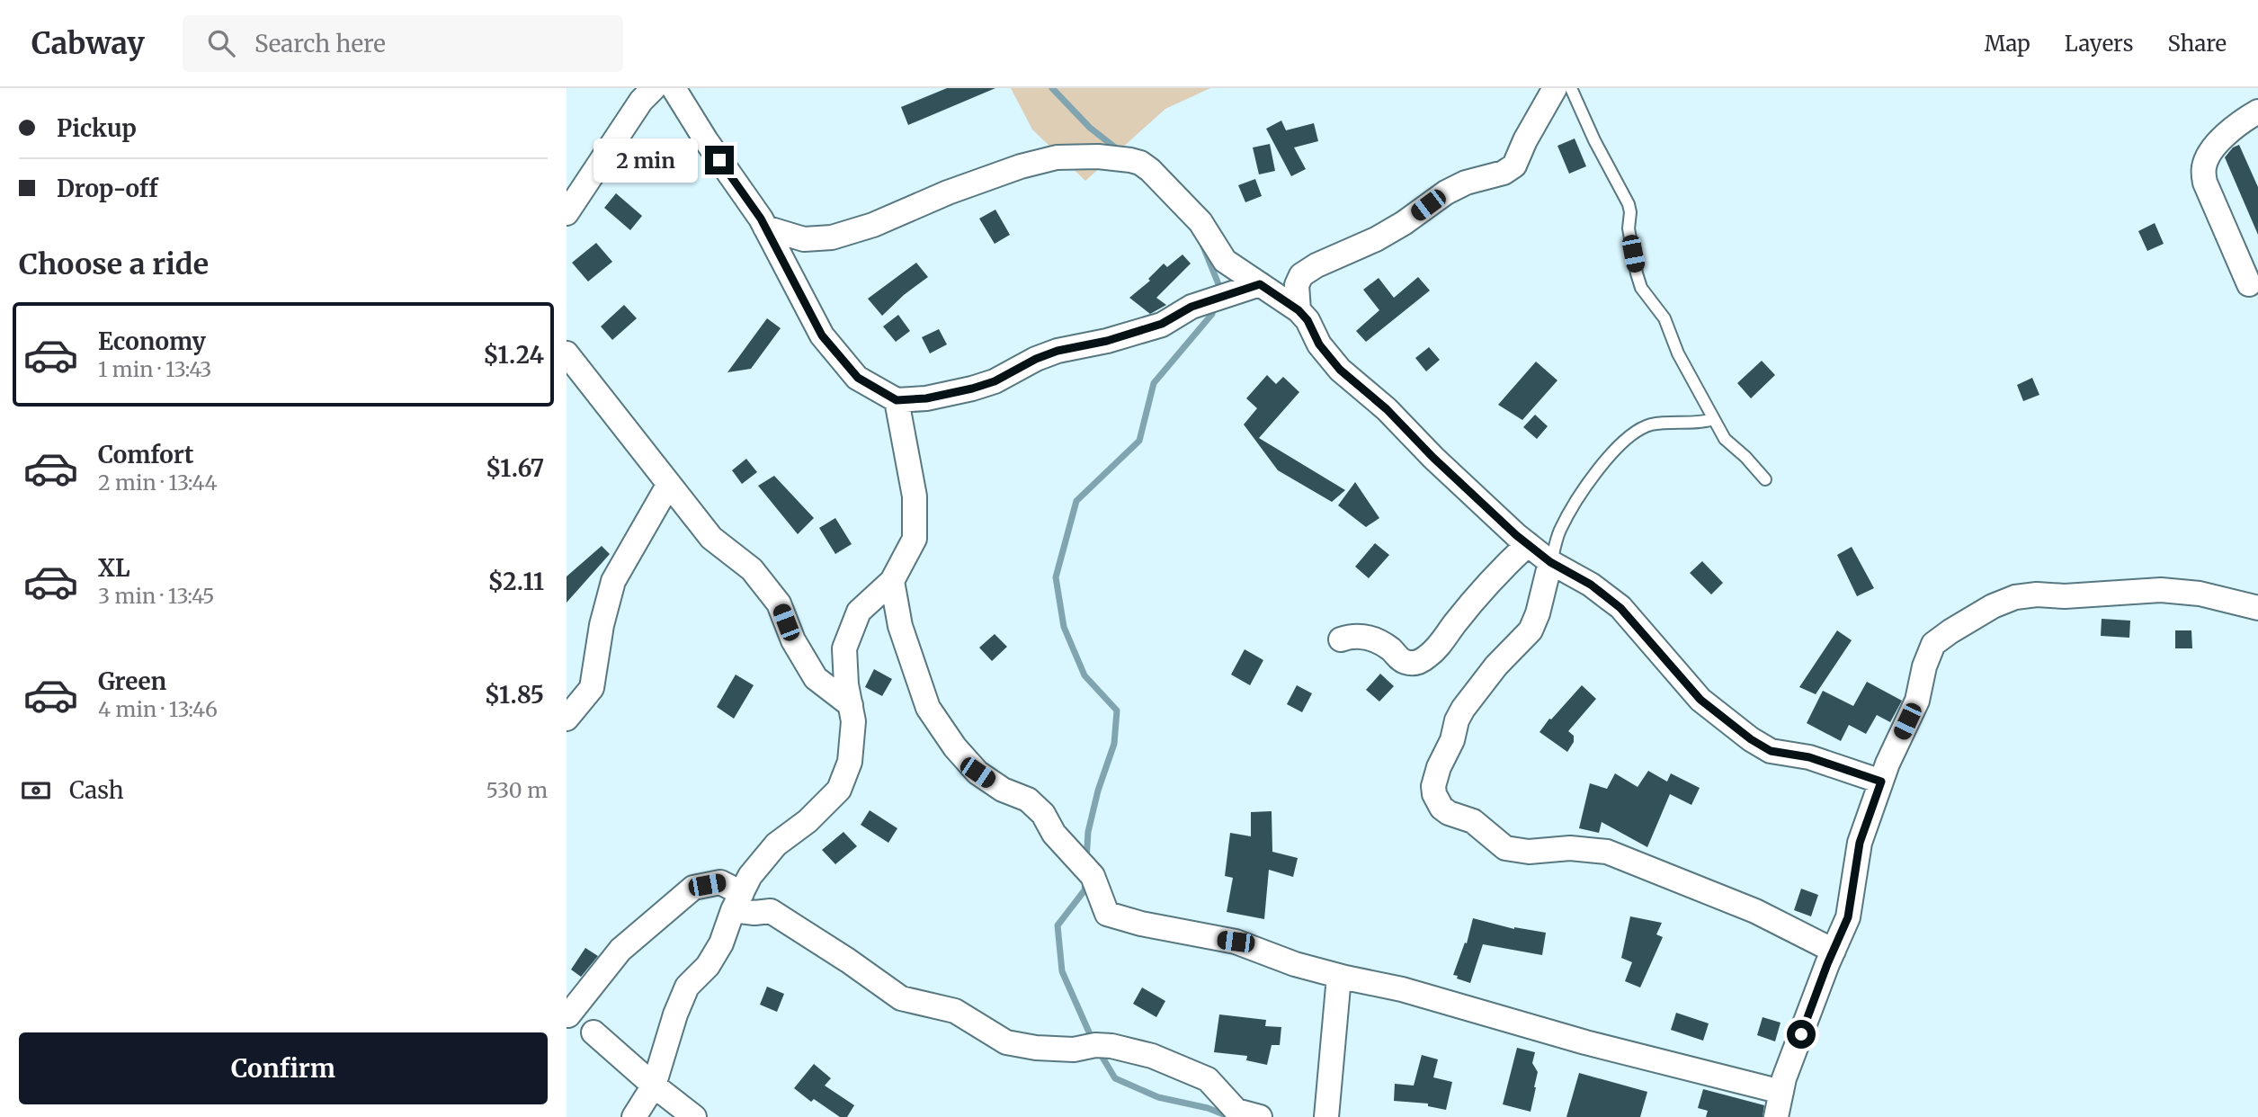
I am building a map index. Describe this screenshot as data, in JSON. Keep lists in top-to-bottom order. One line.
{"page":{"header":"Cabway","search":"Search here","nav":["Map","Layers","Share"],"banner":["Pickup","Drop-off"],"bubble":"2 min","heading":"Choose a ride","list":[{"name":"Economy","note":"1 min · 13:43","value":"$1.24"},{"name":"Comfort","note":"2 min · 13:44","value":"$1.67"},{"name":"XL","note":"3 min · 13:45","value":"$2.11"},{"name":"Green","note":"4 min · 13:46","value":"$1.85"}],"pay":["Cash","530 m"],"buttons":"Confirm"}}
